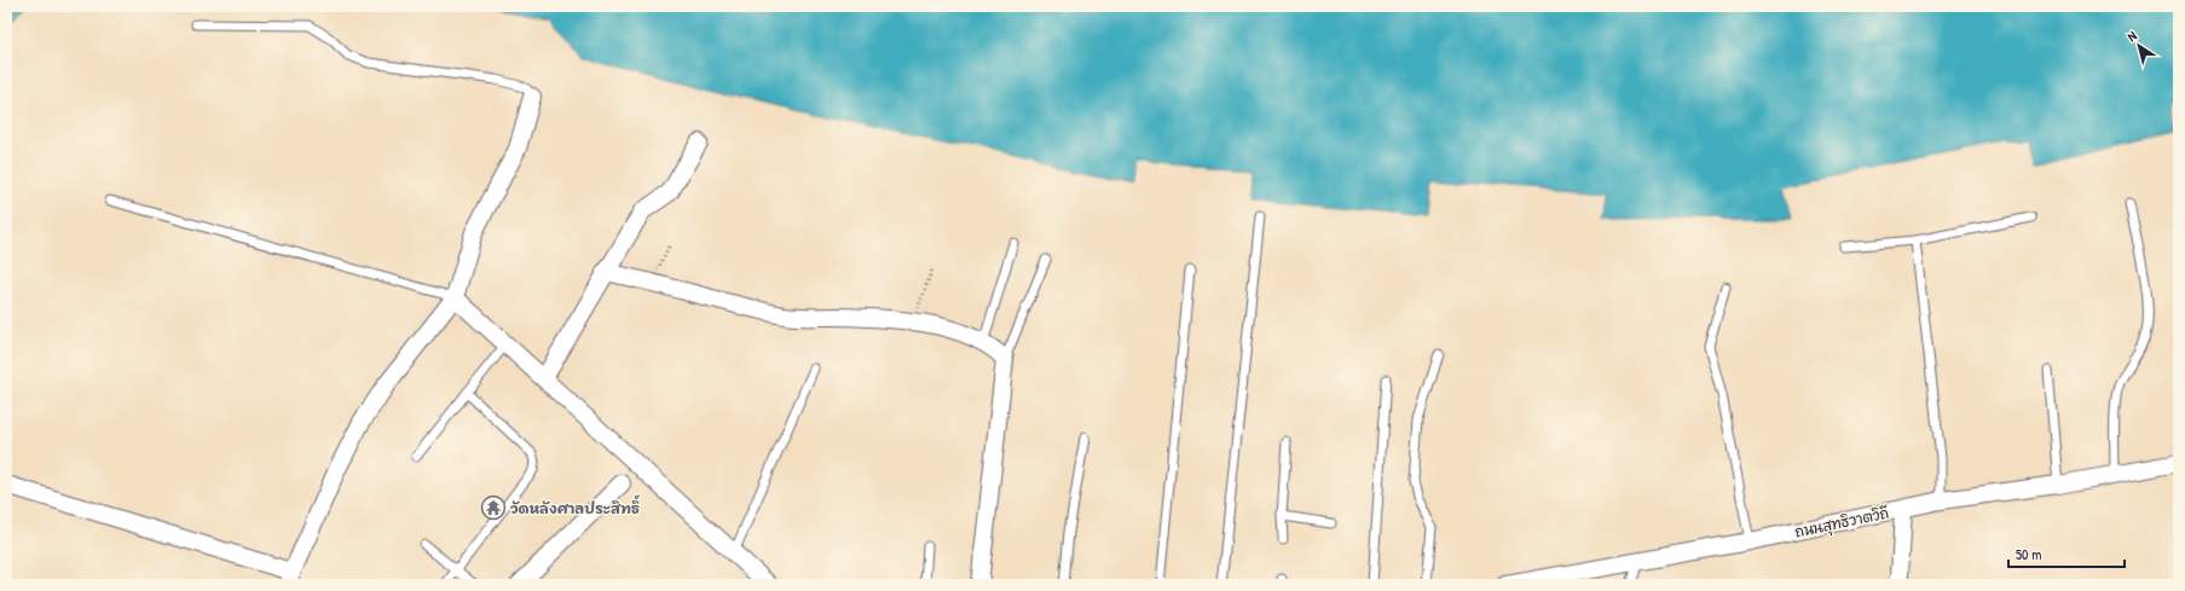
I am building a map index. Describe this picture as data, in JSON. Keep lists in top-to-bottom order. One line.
{"streets":{"street":["ถนนสุทธิวาตวิถี"]},"places":{"temple":["วัดหลังศาลประสิทธิ์"]},"scale_bar":"50 m","north":"top left"}
